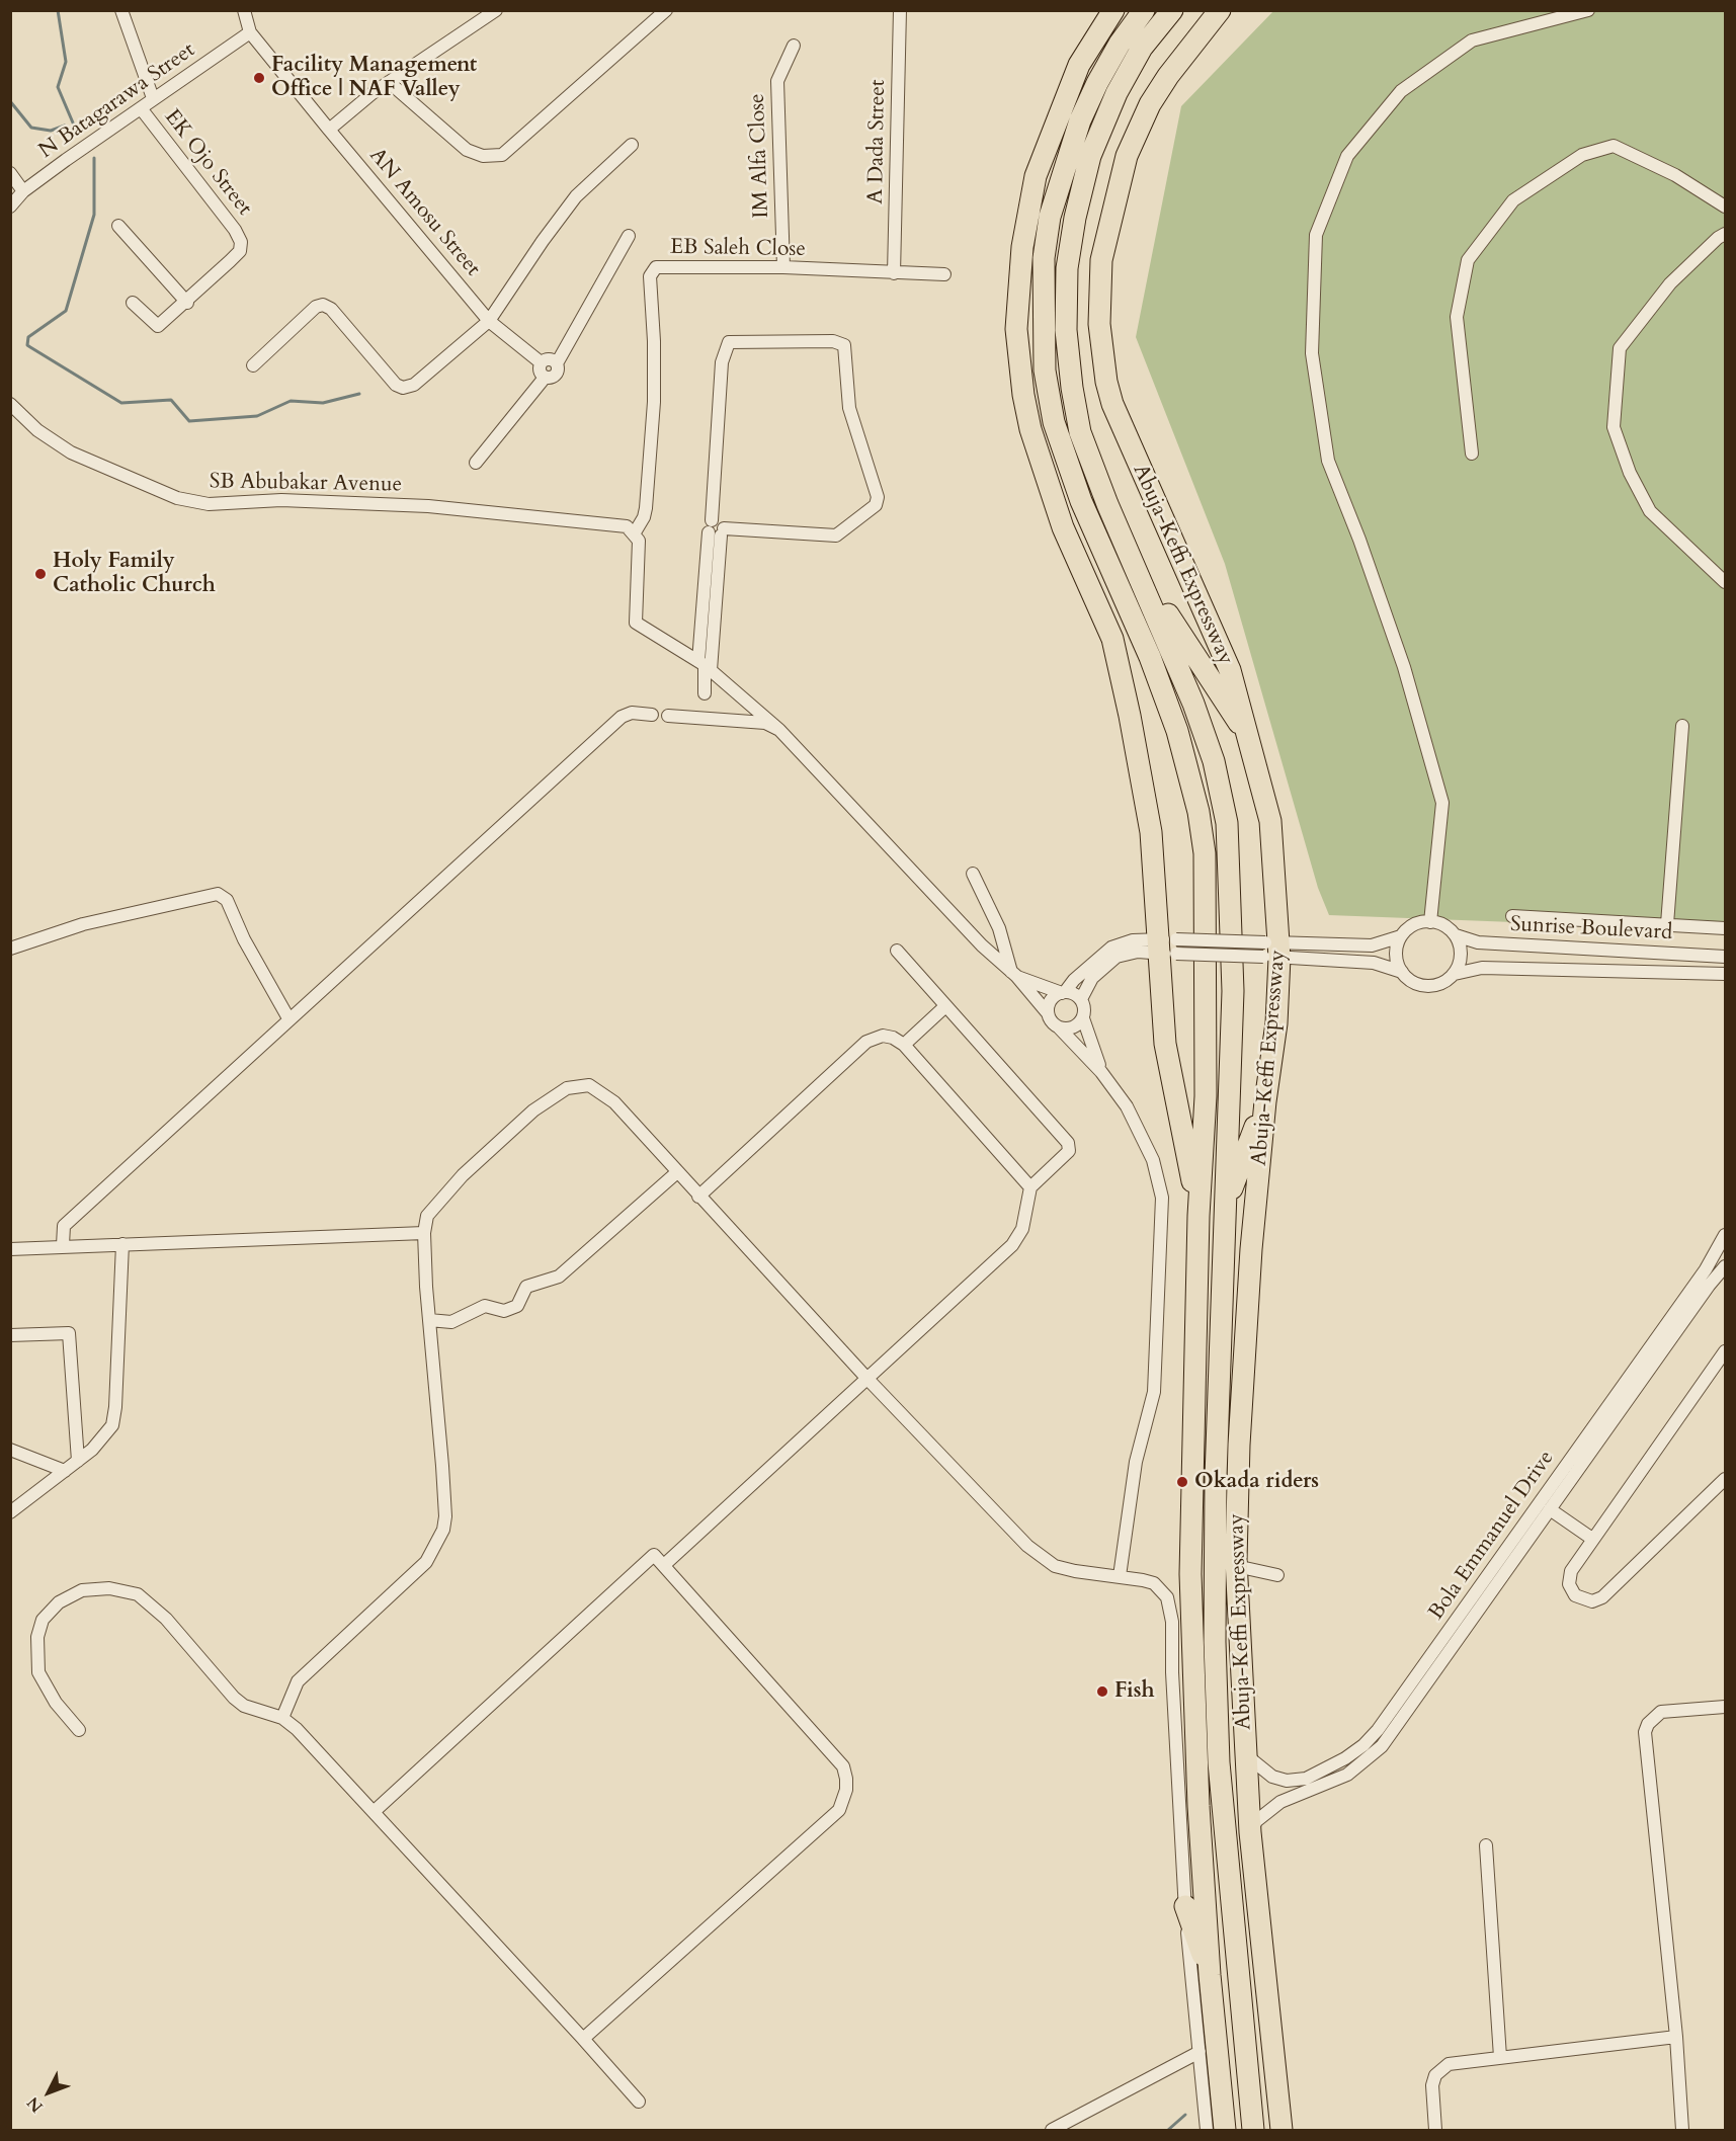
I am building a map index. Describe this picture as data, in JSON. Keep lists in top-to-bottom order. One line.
{"streets":{"highway":["Abuja-Keffi Expressway"],"street":["N Batagarawa Street","A Dada Street","IM Alfa Close","EK Ojo Street","AN Amosu Street","EB Saleh Close","SB Abubakar Avenue","Sunrise Boulevard","Bola Emmanuel Drive"]},"crossings":[["N Batagarawa Street","EK Ojo Street"],["N Batagarawa Street","AN Amosu Street"],["A Dada Street","EB Saleh Close"],["IM Alfa Close","EB Saleh Close"],["EB Saleh Close","SB Abubakar Avenue"],["Abuja-Keffi Expressway","Bola Emmanuel Drive"]],"places":["Facility Management Office | NAF Valley","Holy Family Catholic Church","Okada riders","Fish"],"north":"bottom left"}
